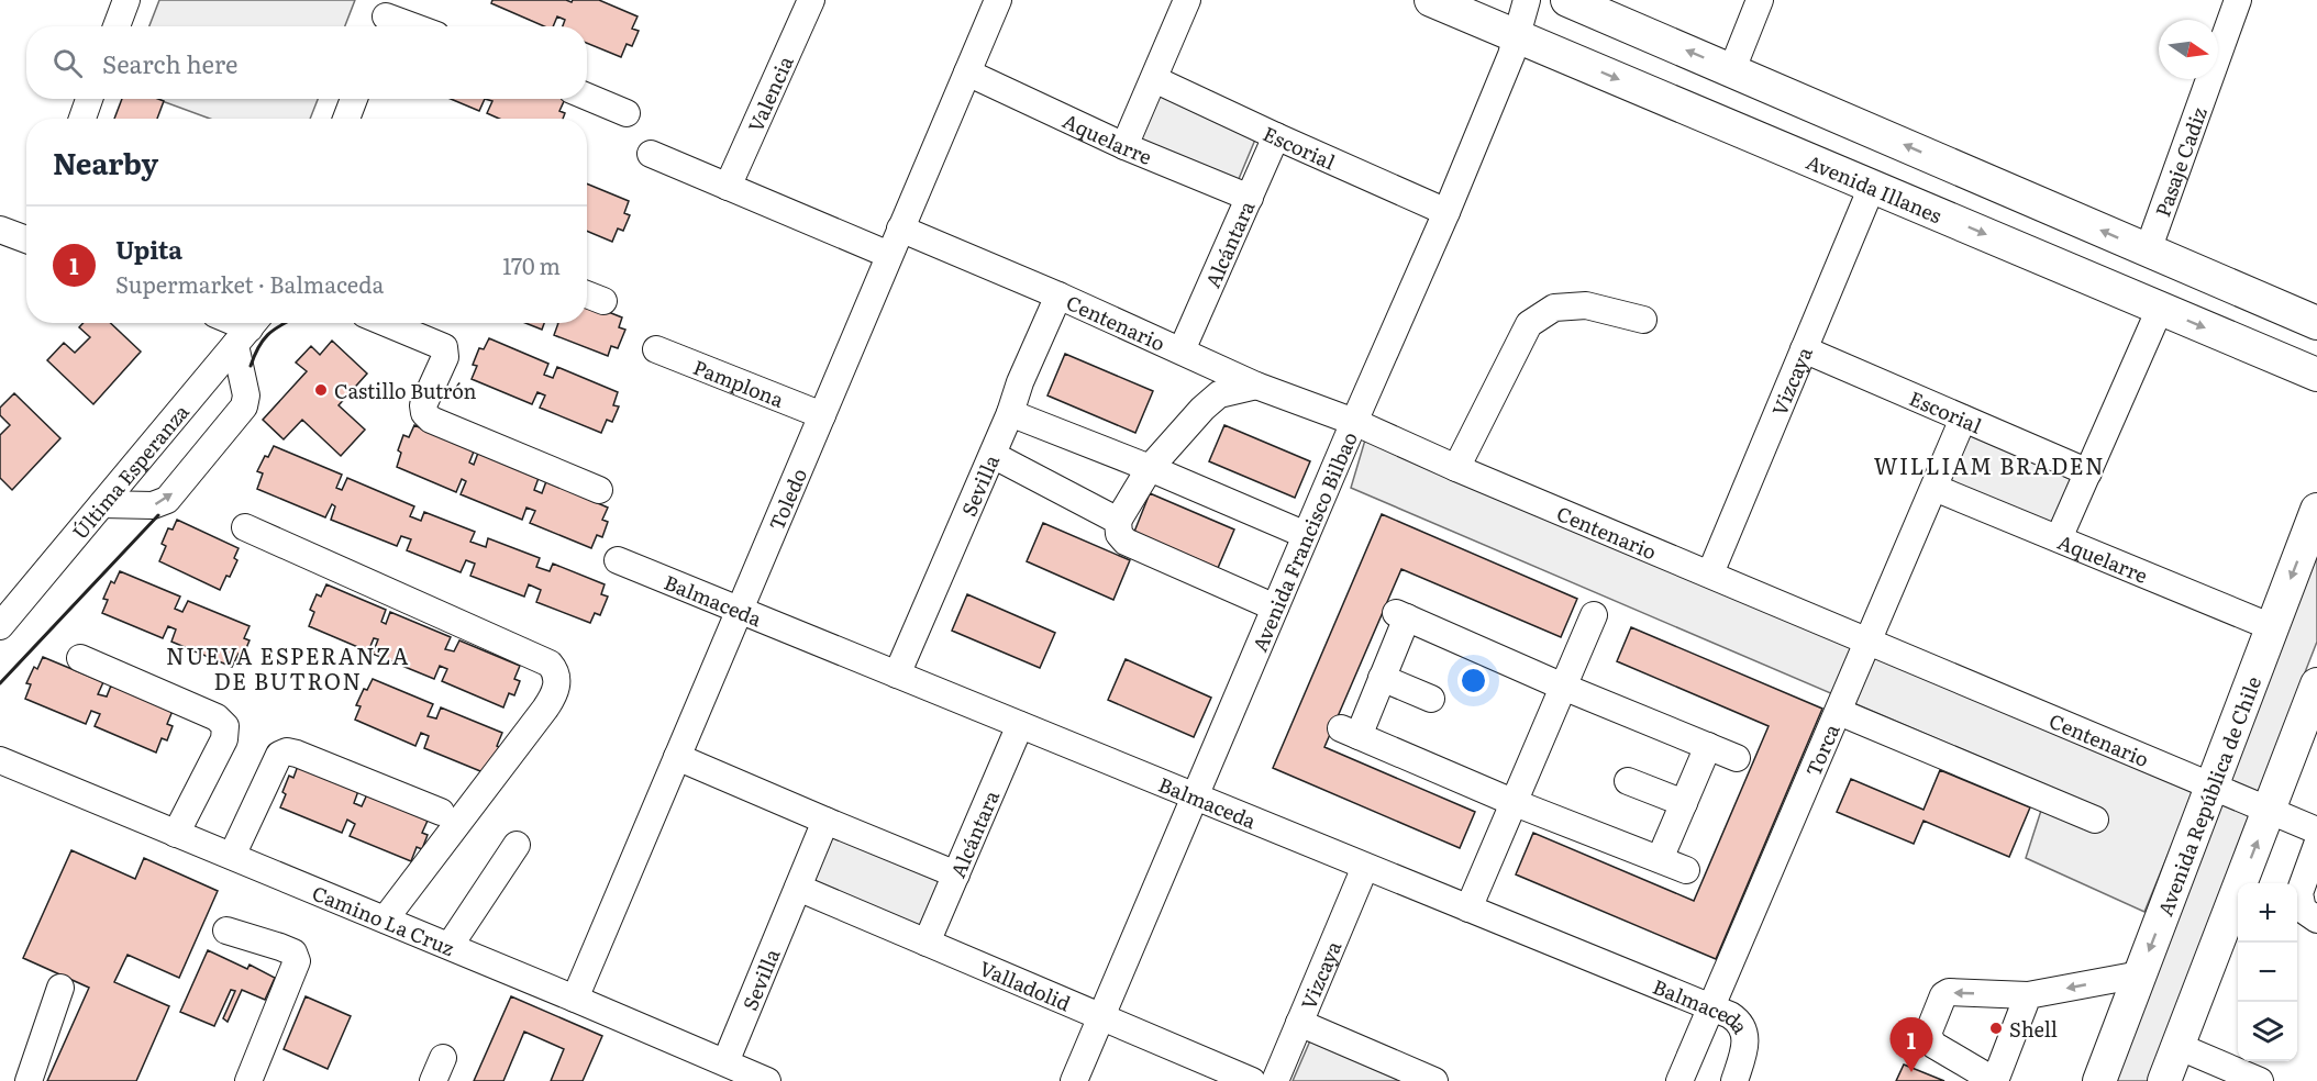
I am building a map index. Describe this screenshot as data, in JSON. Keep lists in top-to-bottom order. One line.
{"streets":{"main road":["Avenida Illanes","Avenida República de Chile"],"street":["Valencia","Aquelarre","Escorial","Pasaje Cadiz","Alcántara","Centenario","Vizcaya","Pamplona","Última Esperanza","Sevilla","Toledo","Avenida Francisco Bilbao","Balmaceda","Torca","Camino La Cruz","Valladolid"]},"crossings":[["Aquelarre","Alcántara"],["Aquelarre","Toledo"],["Aquelarre","Torca"],["Aquelarre","Avenida República de Chile"],["Escorial","Alcántara"],["Escorial","Vizcaya"],["Escorial","Avenida Francisco Bilbao"],["Escorial","Torca"],["Avenida Illanes","Vizcaya"],["Avenida Illanes","Avenida Francisco Bilbao"],["Alcántara","Centenario"],["Alcántara","Balmaceda"],["Alcántara","Valladolid"],["Centenario","Vizcaya"],["Centenario","Sevilla"],["Centenario","Toledo"],["Centenario","Avenida Francisco Bilbao"],["Centenario","Torca"],["Centenario","Avenida República de Chile"],["Vizcaya","Balmaceda"],["Pamplona","Toledo"],["Sevilla","Balmaceda"],["Sevilla","Camino La Cruz"],["Sevilla","Valladolid"],["Toledo","Balmaceda"],["Toledo","Camino La Cruz"],["Avenida Francisco Bilbao","Balmaceda"],["Avenida Francisco Bilbao","Valladolid"],["Balmaceda","Torca"]],"districts":["WILLIAM BRADEN","NUEVA ESPERANZA DE BUTRON"],"places":["Castillo Butrón","Shell"],"north":"right","page":{"search":"Search here","heading":"Nearby","list":[{"mark":"1","name":"Upita","note":"Supermarket · Balmaceda","value":"170 m"}],"map_buttons":["+","−"],"pins":"1"}}
